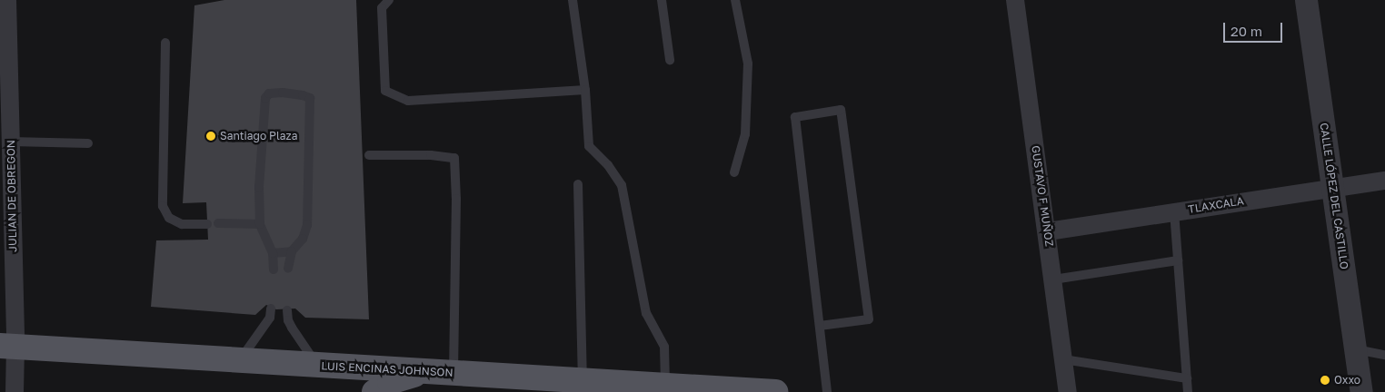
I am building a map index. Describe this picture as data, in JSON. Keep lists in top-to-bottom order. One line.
{"streets":{"main road":["LUIS ENCINAS JOHNSON"],"street":["JULIAN DE OBREGON","GUSTAVO F MUÑOZ","CALLE LÓPEZ DEL CASTILLO","TLAXCALA"]},"crossings":[["JULIAN DE OBREGON","LUIS ENCINAS JOHNSON"],["GUSTAVO F MUÑOZ","TLAXCALA"],["CALLE LÓPEZ DEL CASTILLO","TLAXCALA"]],"places":["Santiago Plaza","Oxxo"],"scale_bar":"20 m"}
